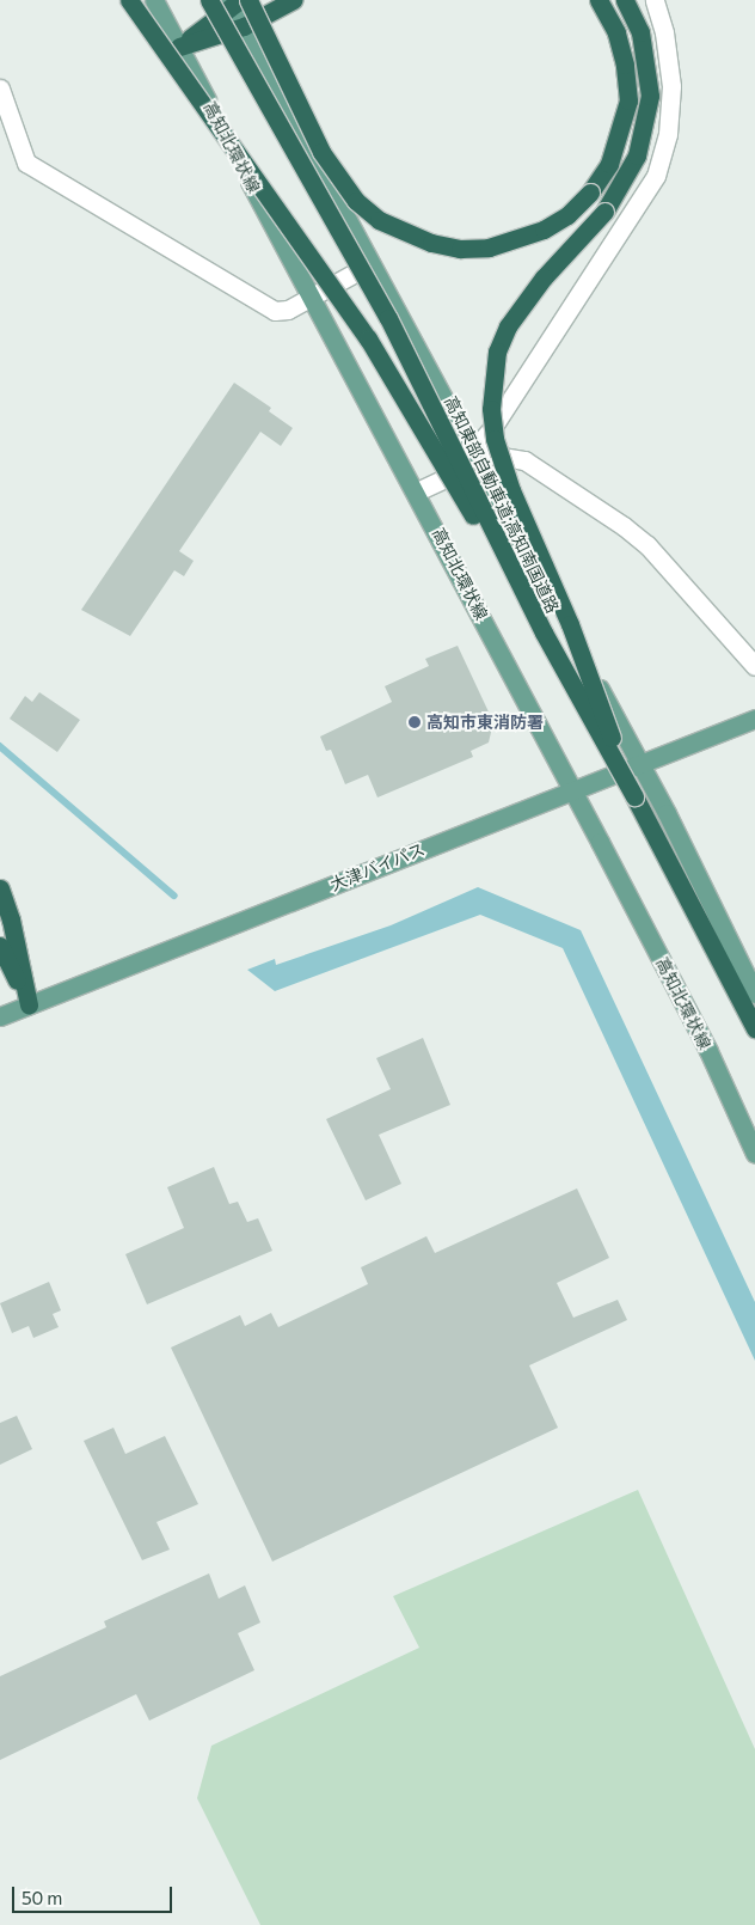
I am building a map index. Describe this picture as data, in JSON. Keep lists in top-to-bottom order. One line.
{"streets":{"highway":["高知東部自動車道;高知南国道路"],"main road":["高知北環状線","大津バイパス"]},"crossings":[["高知北環状線","大津バイパス"]],"places":["高知市東消防署"],"scale_bar":"50 m"}
